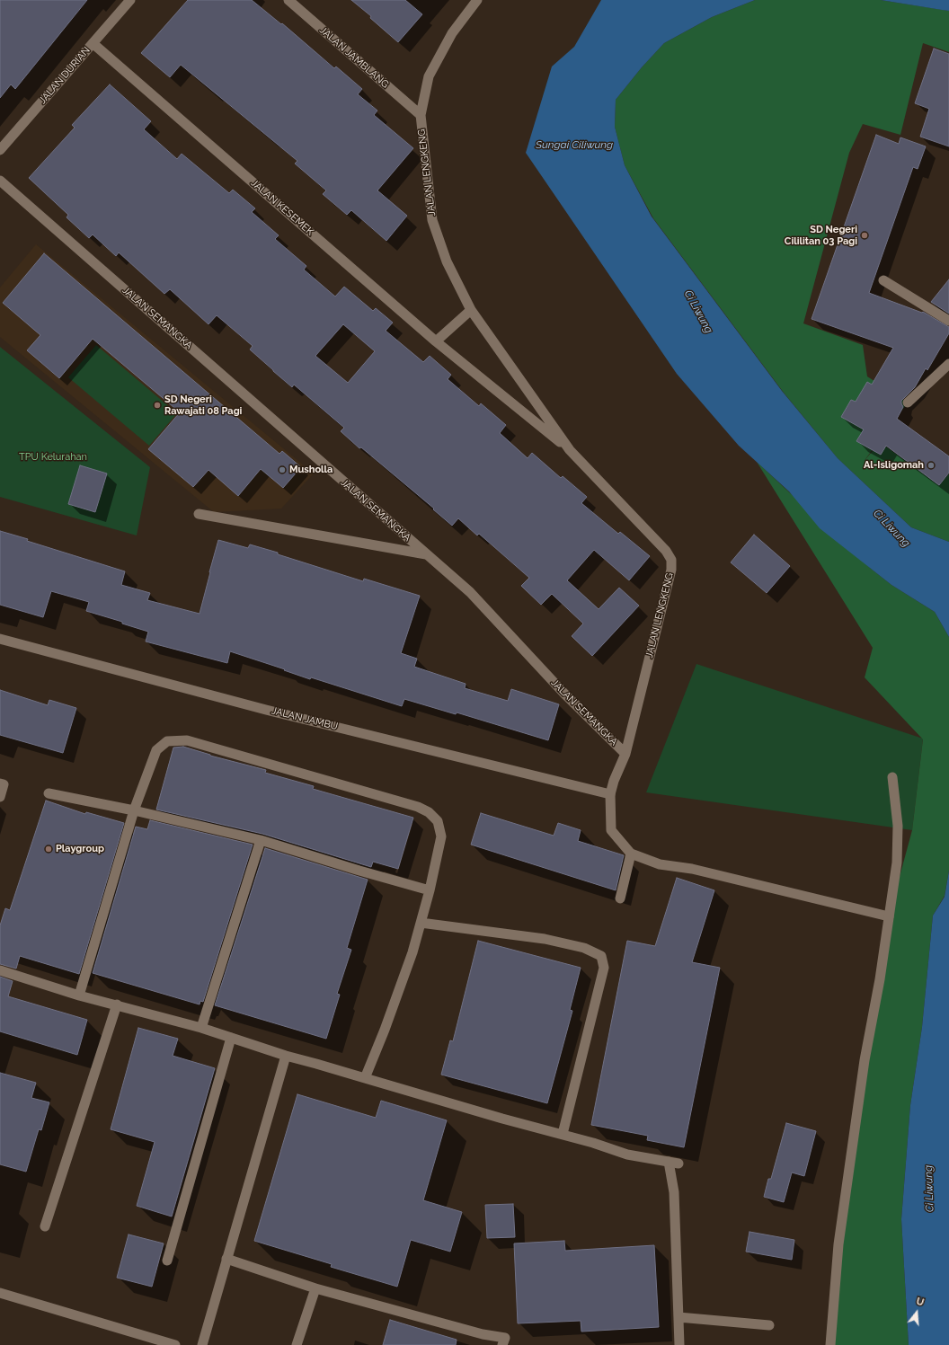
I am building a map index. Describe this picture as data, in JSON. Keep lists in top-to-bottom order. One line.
{"streets":{"street":["JALAN JAMBLANG","JALAN DURIAN","JALAN LENGKENG","JALAN KESEMEK","JALAN SEMANGKA","JALAN JAMBU"]},"crossings":[["JALAN JAMBLANG","JALAN LENGKENG"],["JALAN DURIAN","JALAN KESEMEK"],["JALAN LENGKENG","JALAN KESEMEK"],["JALAN LENGKENG","JALAN SEMANGKA"],["JALAN LENGKENG","JALAN JAMBU"]],"water":["Sungai Ciliwung","Ci Liwung"],"parks":["TPU Kelurahan"],"places":["SD Negeri Cililitan 03 Pagi","SD Negeri Rawajati 08 Pagi","Al-Isligomah","Musholla","Playgroup"],"north":"top"}
